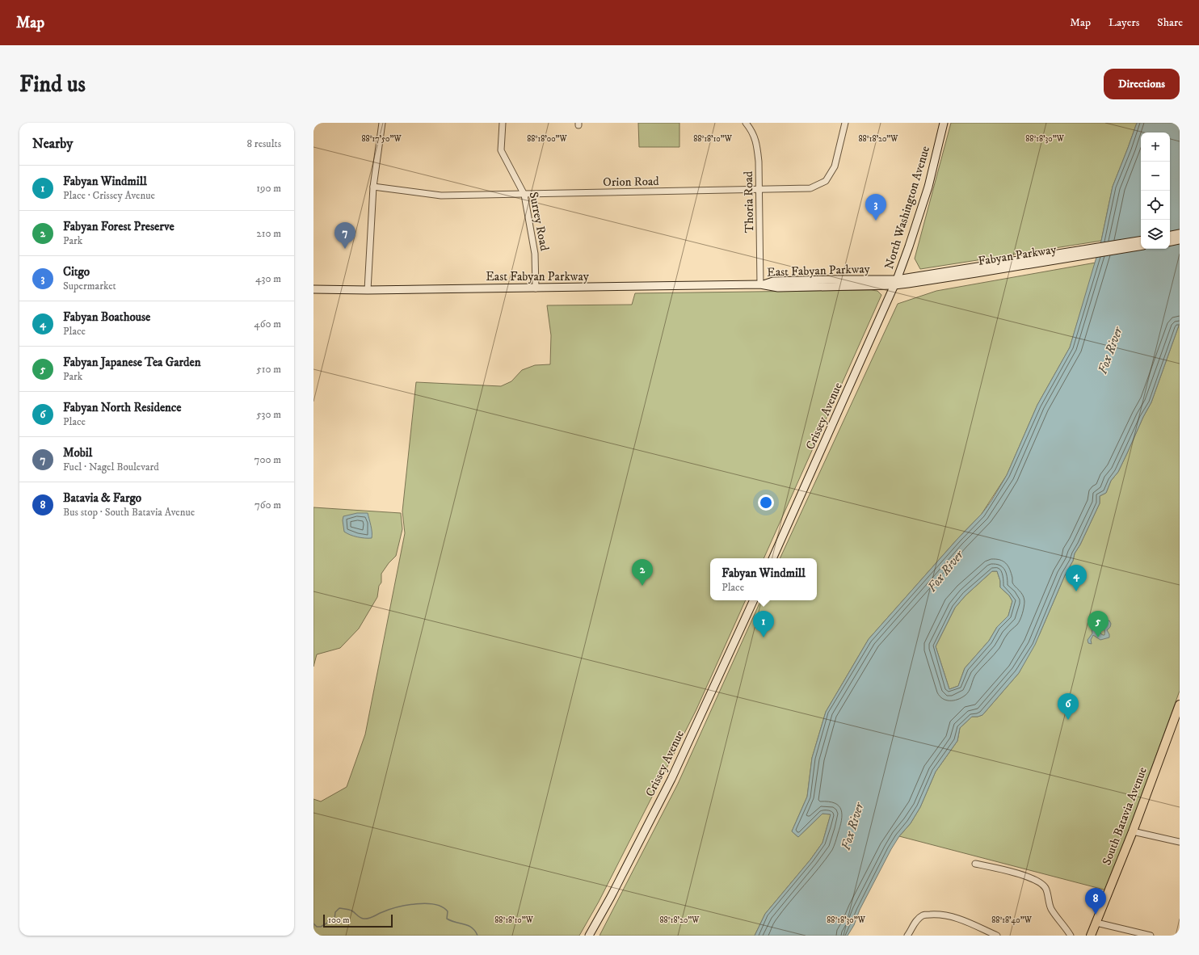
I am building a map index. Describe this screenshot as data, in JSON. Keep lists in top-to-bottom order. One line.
{"streets":{"main road":["North Washington Avenue","Fabyan Parkway","East Fabyan Parkway","Crissey Avenue","South Batavia Avenue"],"street":["Orion Road","Thoria Road","Surrey Road"]},"crossings":[["Orion Road","Thoria Road"],["Orion Road","Surrey Road"],["Thoria Road","East Fabyan Parkway"],["North Washington Avenue","Fabyan Parkway"],["North Washington Avenue","East Fabyan Parkway"],["North Washington Avenue","Crissey Avenue"],["Surrey Road","East Fabyan Parkway"],["Fabyan Parkway","East Fabyan Parkway"],["Fabyan Parkway","Crissey Avenue"],["East Fabyan Parkway","Crissey Avenue"]],"water":["Fox River"],"scale_bar":"100 m","page":{"header":"Map","nav":["Map","Layers","Share"],"buttons":"Directions","title":"Find us","heading":["Nearby","8 results"],"map_buttons":["+","−"],"list":[{"mark":"1","name":"Fabyan Windmill","note":"Place · Crissey Avenue","value":"190 m"},{"mark":"2","name":"Fabyan Forest Preserve","note":"Park","value":"210 m"},{"mark":"3","name":"Citgo","note":"Supermarket","value":"430 m"},{"mark":"4","name":"Fabyan Boathouse","note":"Place","value":"460 m"},{"mark":"5","name":"Fabyan Japanese Tea Garden","note":"Park","value":"510 m"},{"mark":"6","name":"Fabyan North Residence","note":"Place","value":"530 m"},{"mark":"7","name":"Mobil","note":"Fuel · Nagel Boulevard","value":"700 m"},{"mark":"8","name":"Batavia & Fargo","note":"Bus stop · South Batavia Avenue","value":"760 m"}],"pins":["3","7","2","4","1","5","6","8"],"popup":["Fabyan Windmill","Place"],"scale":"100 m"},"coordinates":["88°17'50\"W","88°18'00\"W","88°18'10\"W","88°18'20\"W","88°18'30\"W","88°18'40\"W"]}
